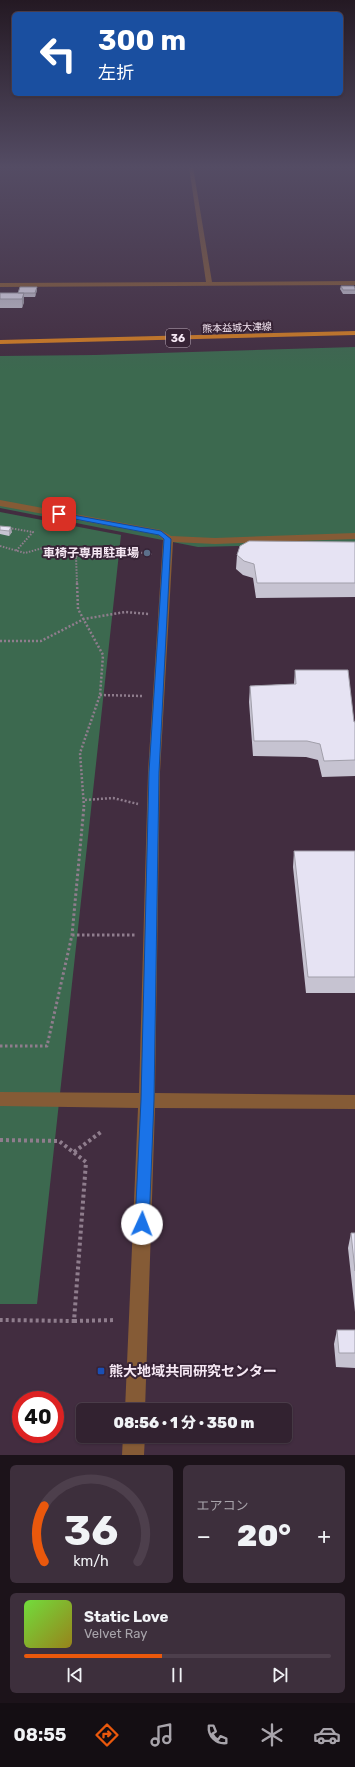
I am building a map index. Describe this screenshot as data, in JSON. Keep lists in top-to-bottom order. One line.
{"streets":{"main road":["熊本益城大津線","36"]},"places":{"other":["車椅子専用駐車場"],"transit":["熊大地域共同研究センター"]},"page":{"turn":["300 m","左折"],"limit":"40","trip":"08:56 · 1 分 · 350 m","tile":"エアコン","heat":["−","20°","+"],"song":["Static Love","Velvet Ray"],"tabs":"08:55","gauge":["36","km/h"]}}
